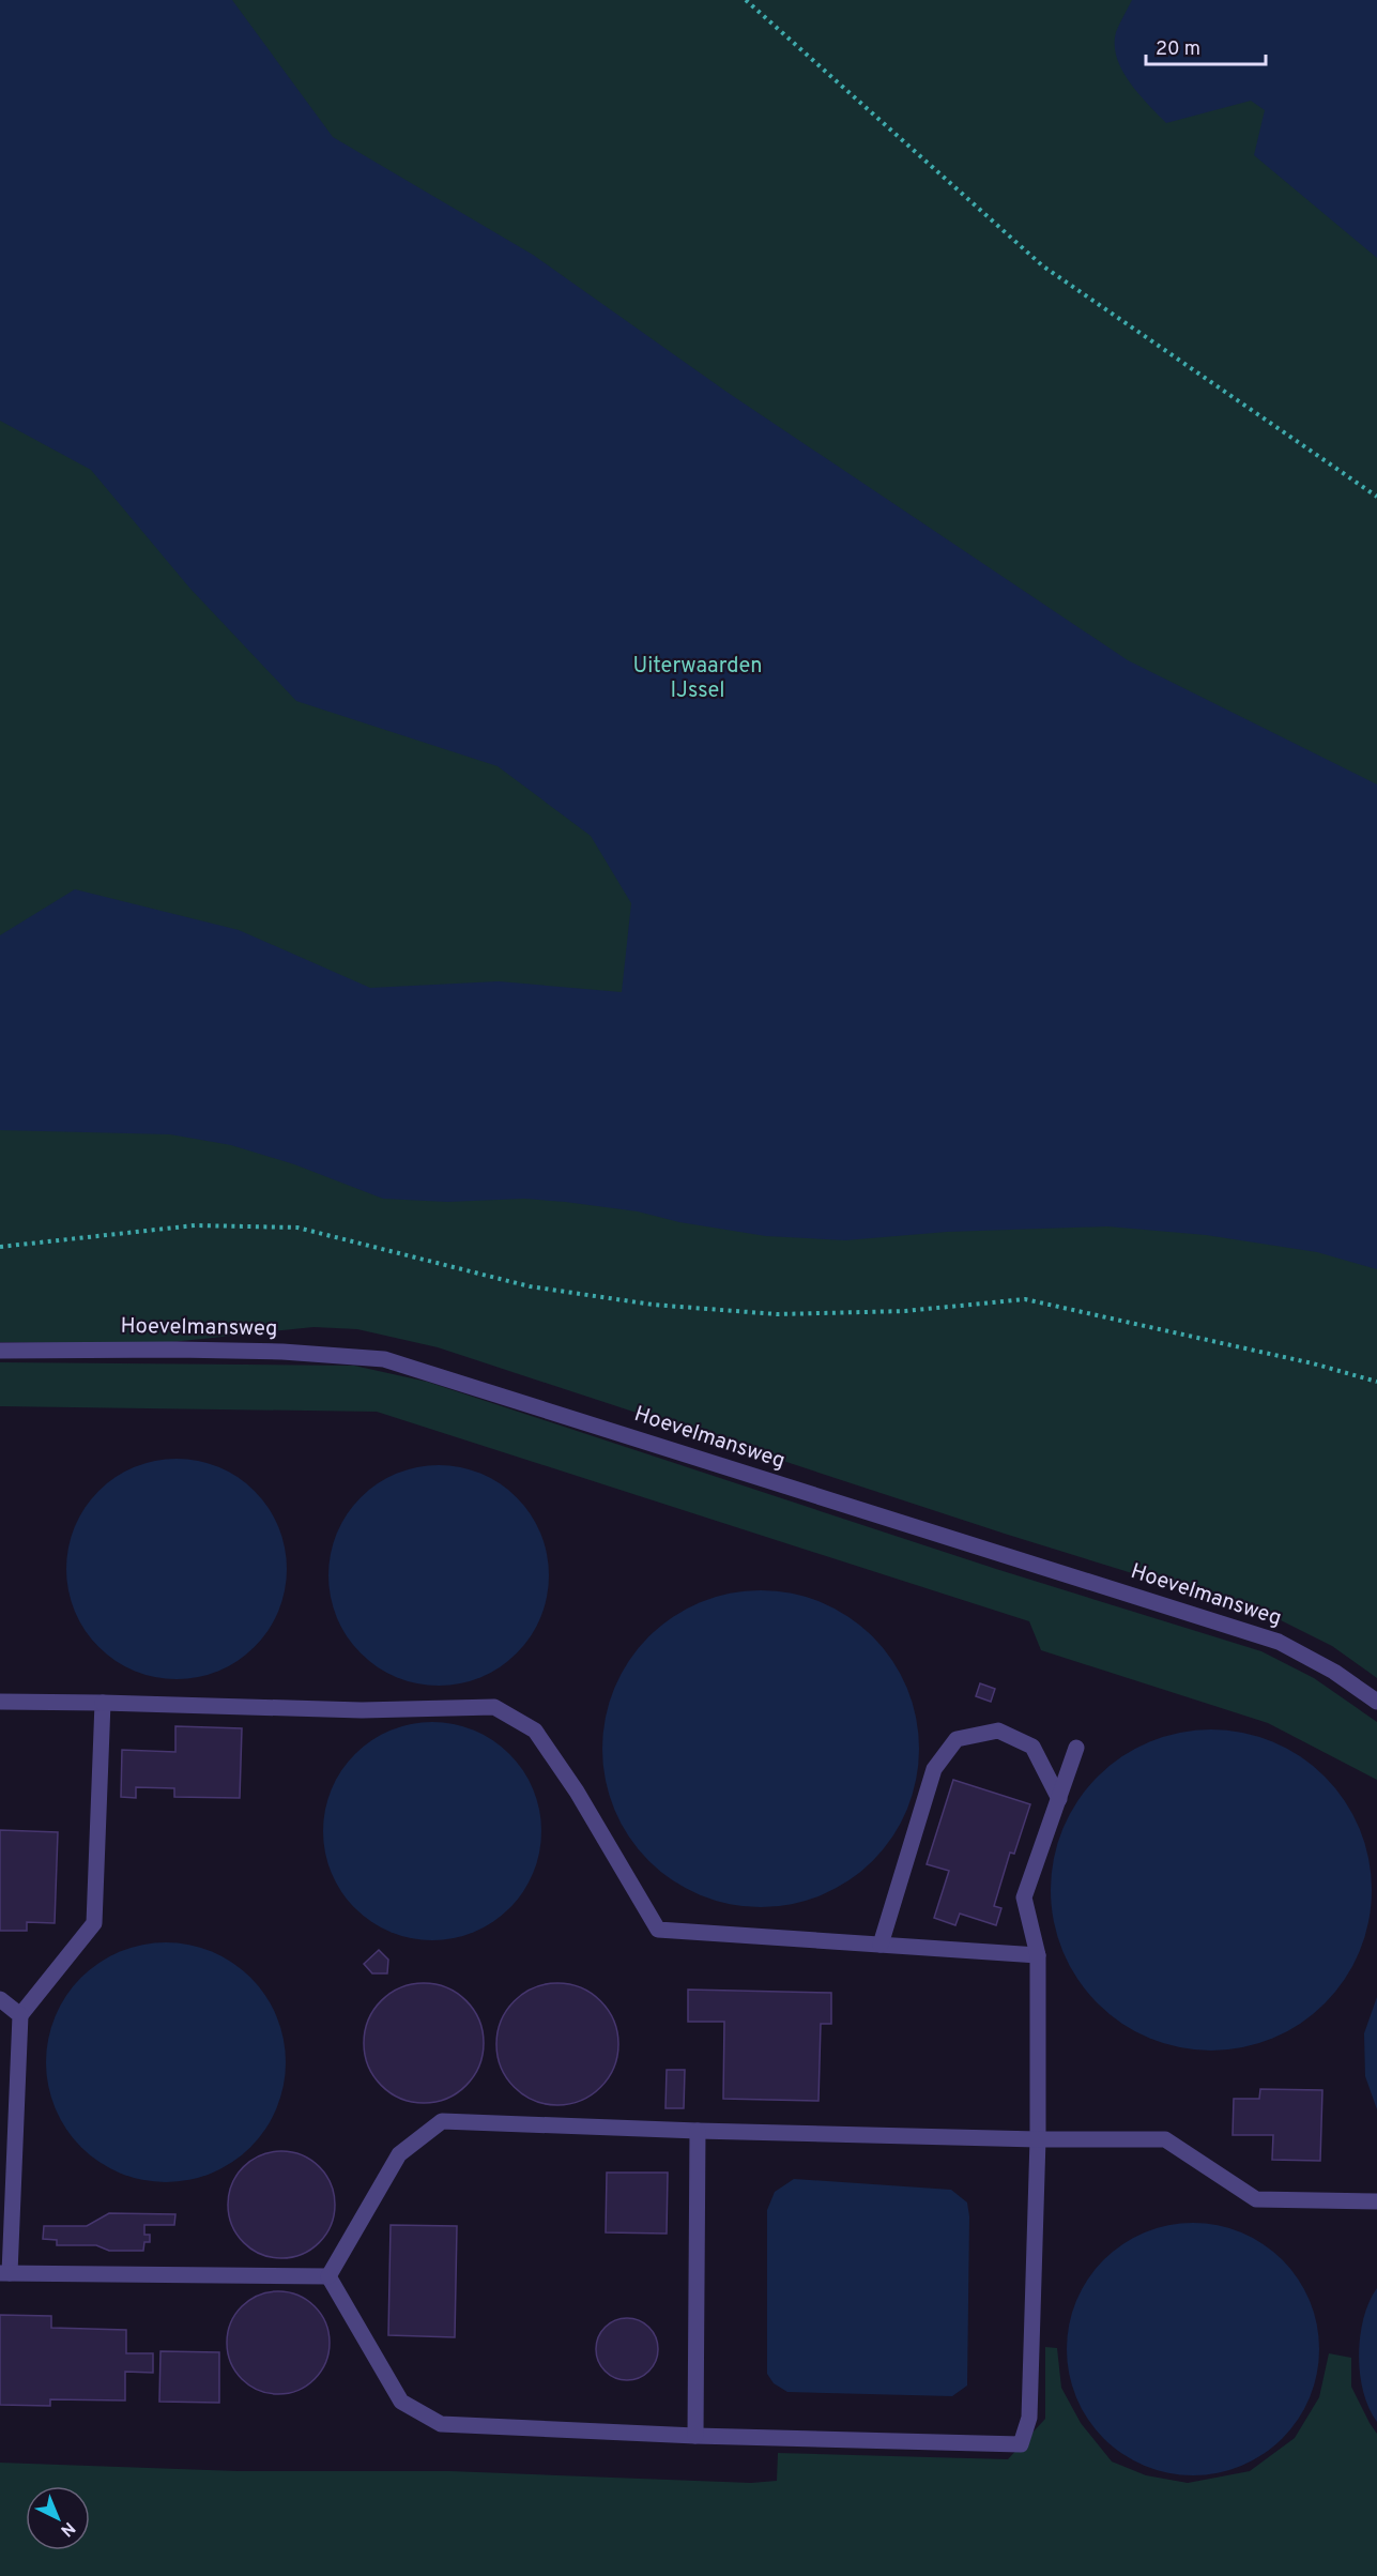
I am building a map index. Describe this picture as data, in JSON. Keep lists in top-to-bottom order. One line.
{"streets":{"street":["Hoevelmansweg"]},"parks":["Uiterwaarden IJssel"],"scale_bar":"20 m","north":"bottom right"}
